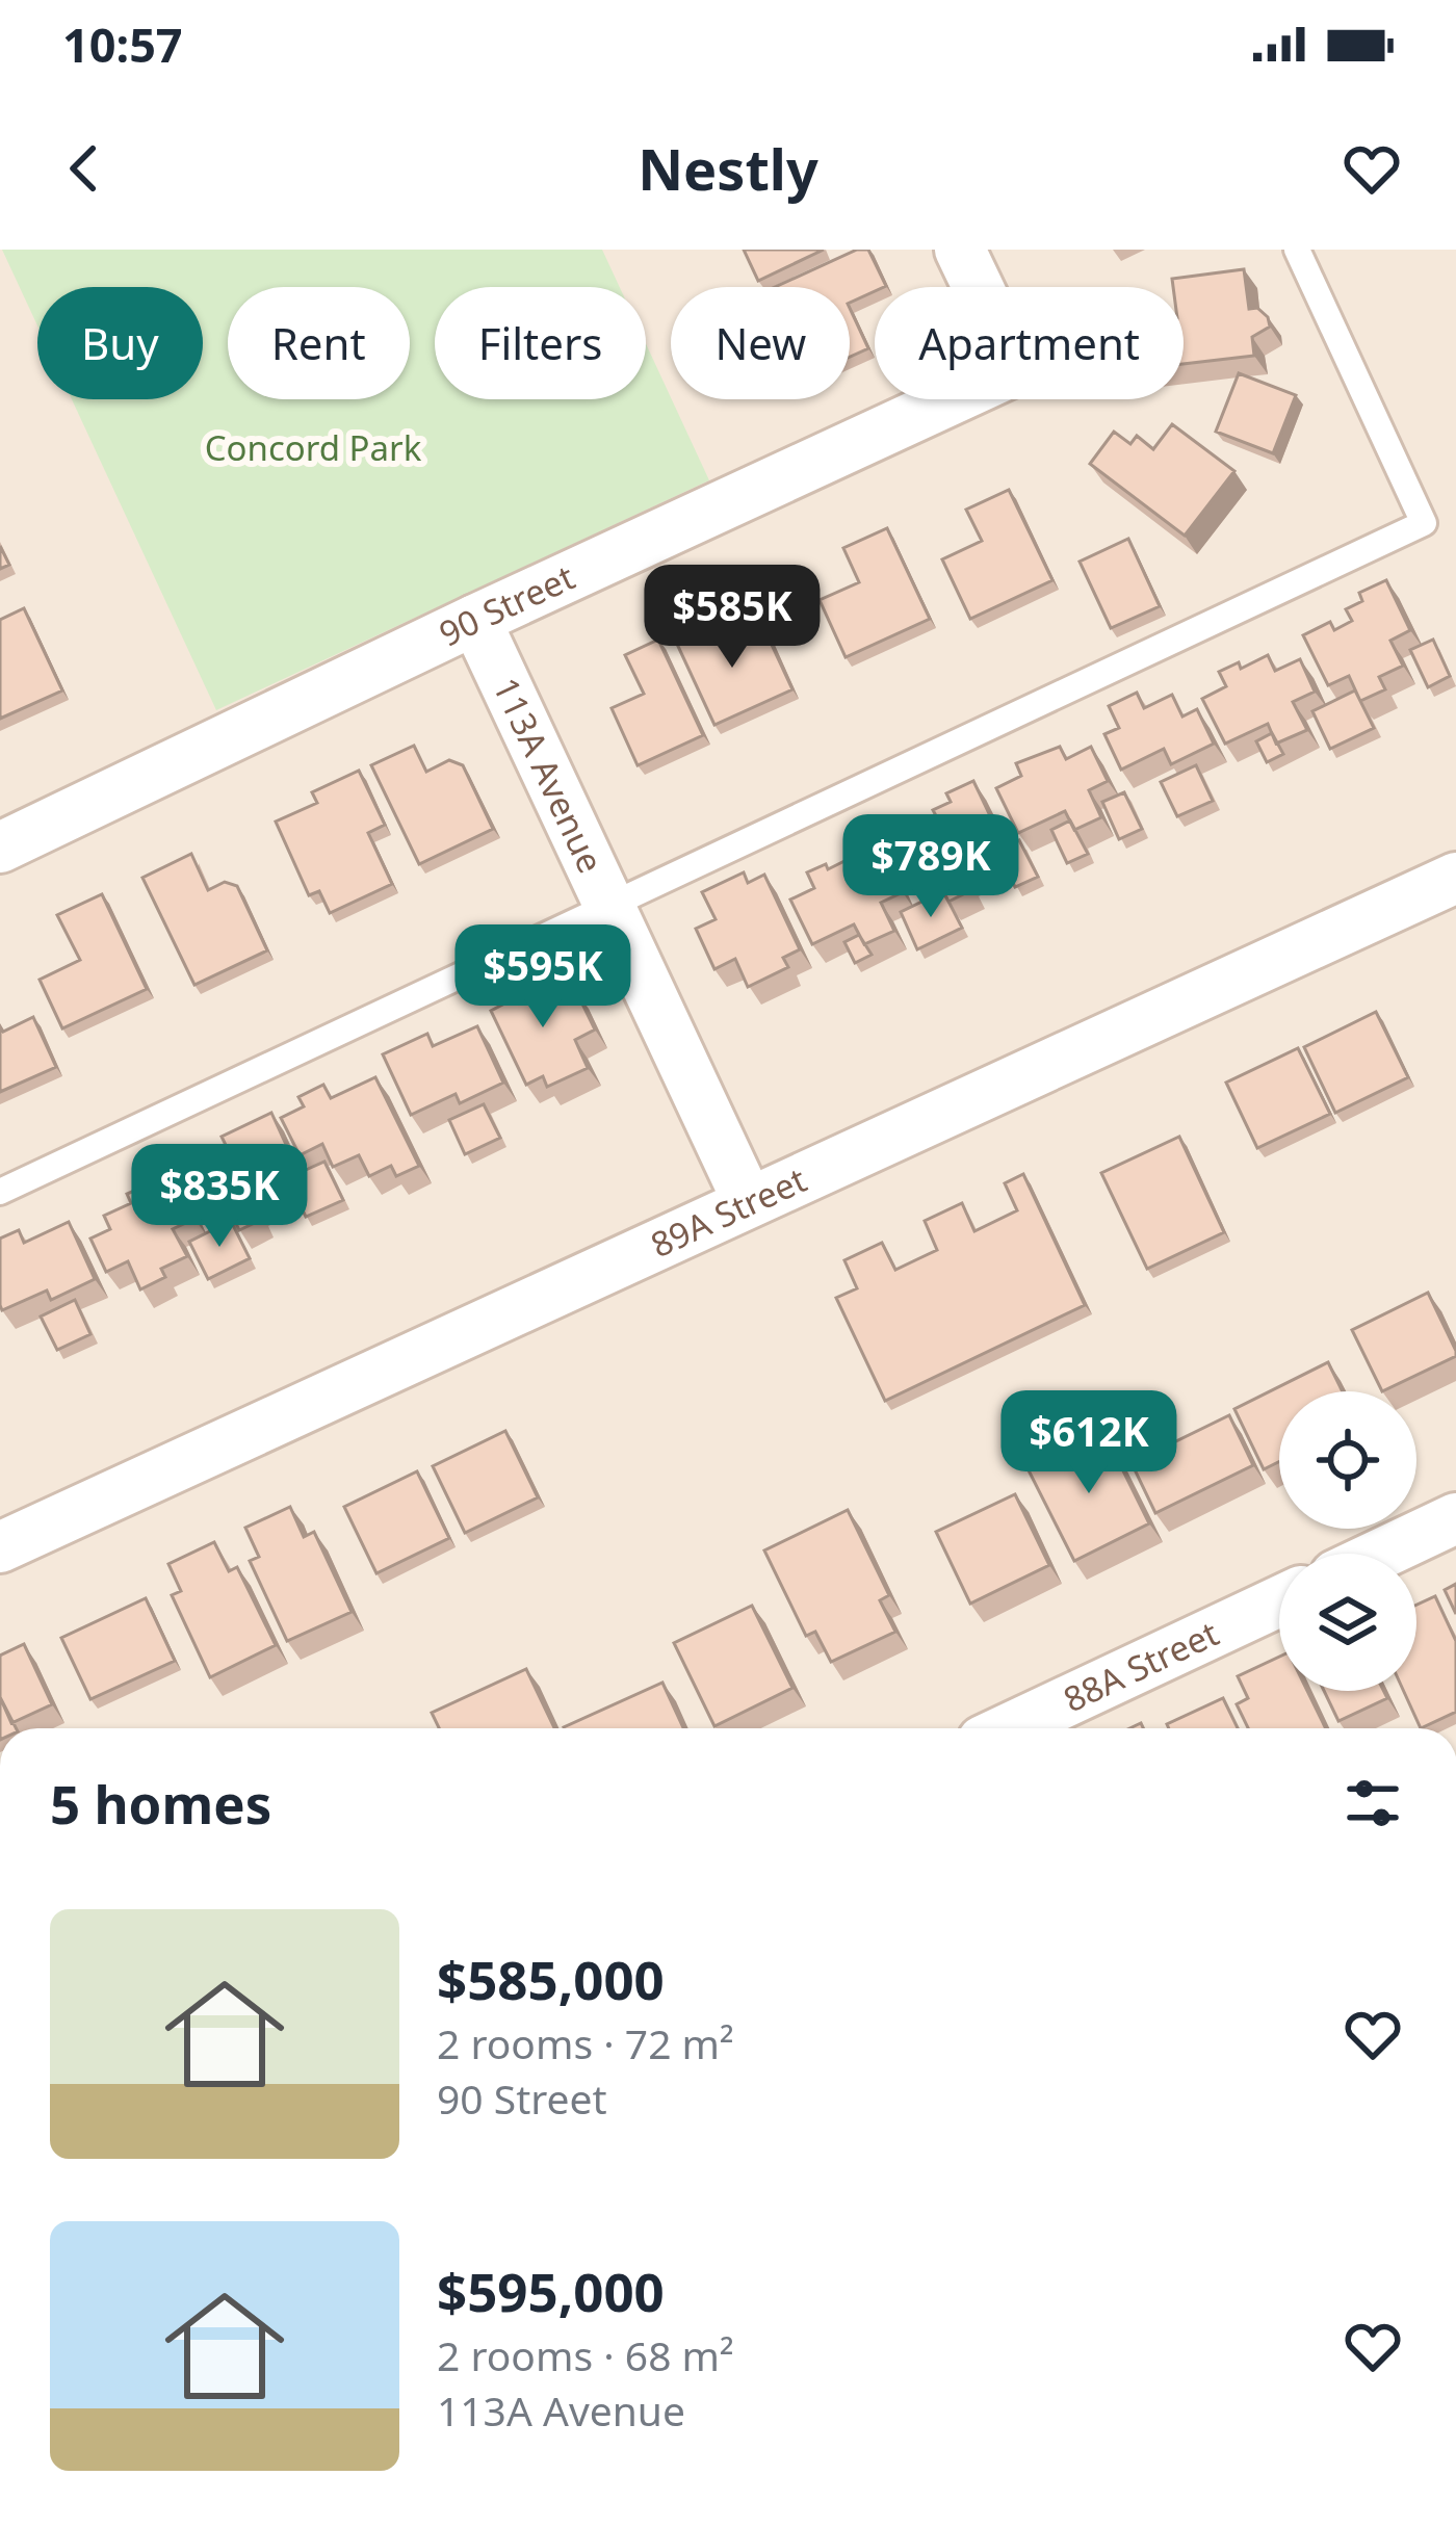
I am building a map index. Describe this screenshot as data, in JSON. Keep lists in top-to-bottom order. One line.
{"streets":{"street":["90 Street","113A Avenue","89A Street","88A Street"]},"crossings":[["90 Street","113A Avenue"],["113A Avenue","89A Street"]],"parks":["Concord Park"],"page":{"status":"10:57","header":"Nestly","chip":["Buy","Rent","Filters","New","Apartment"],"price":["$585K","$789K","$595K","$835K","$612K"],"heading":"5 homes","list":[{"name":"$585,000","note":"2 rooms · 72 m² · 90 Street"},{"name":"$595,000","note":"2 rooms · 68 m² · 113A Avenue"}]}}
